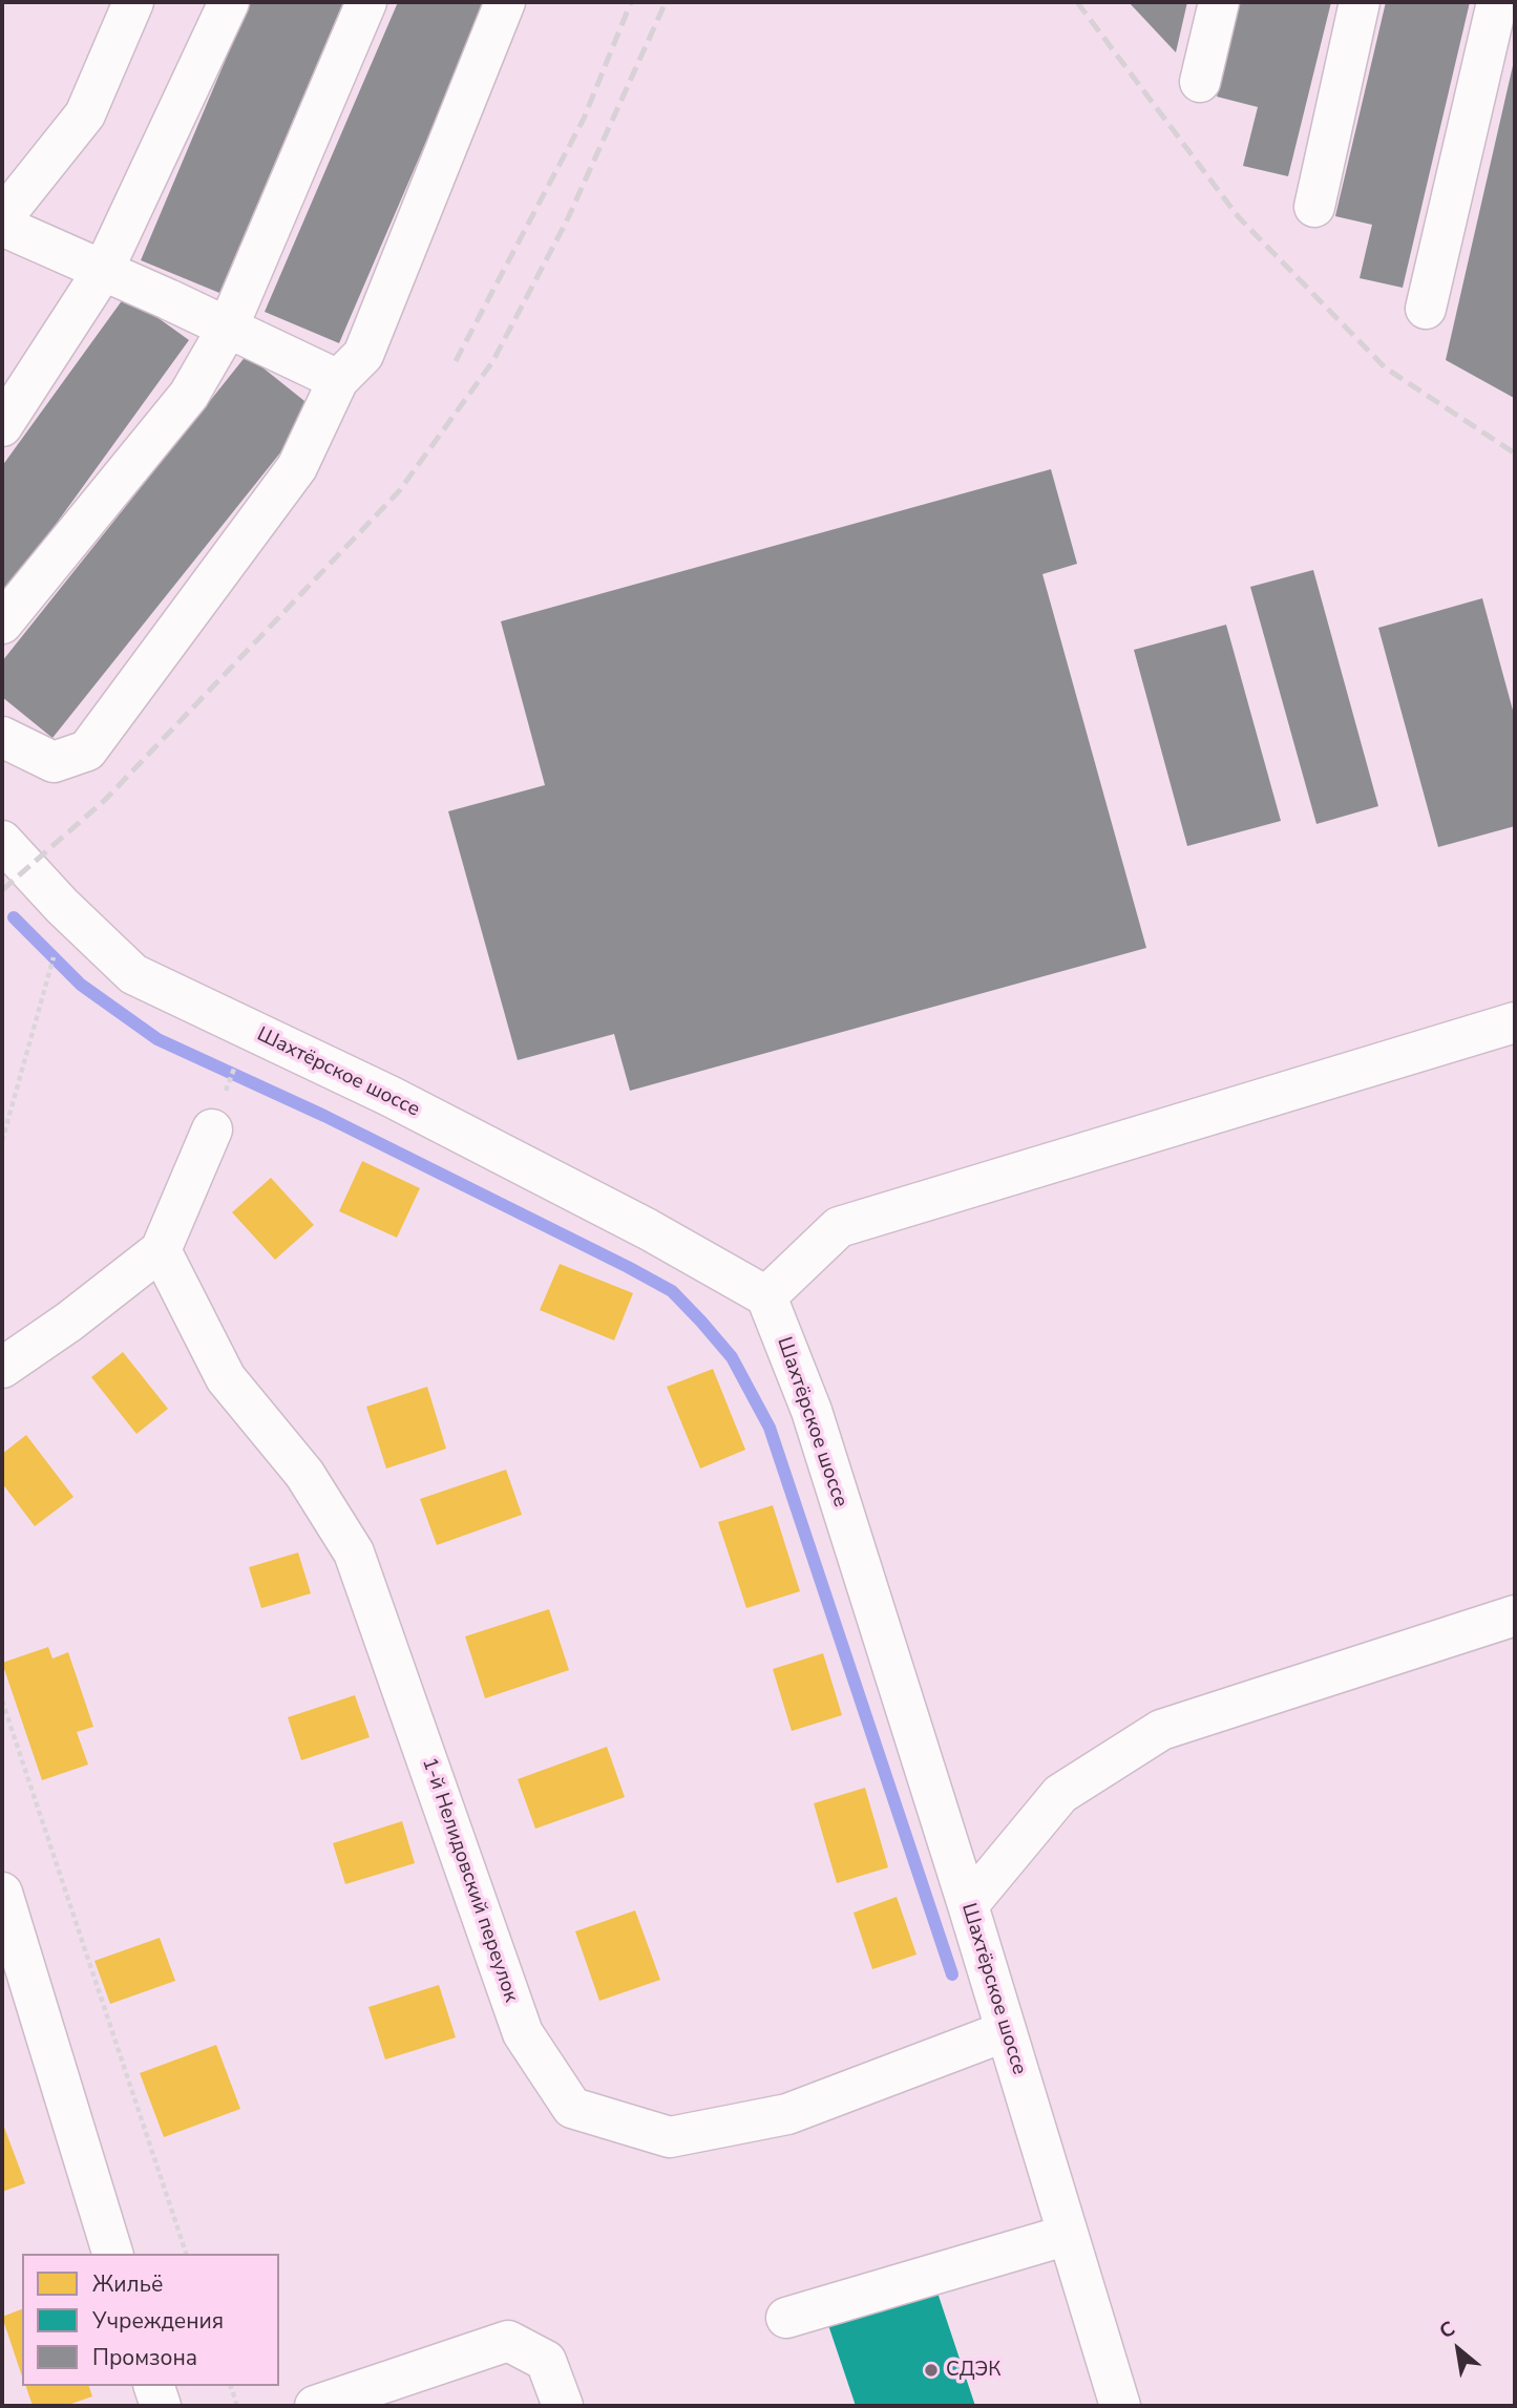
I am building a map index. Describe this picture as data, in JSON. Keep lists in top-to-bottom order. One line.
{"streets":{"street":["Шахтёрское шоссе","1-й Нелидовский переулок"]},"crossings":[["Шахтёрское шоссе","1-й Нелидовский переулок"]],"places":["СДЭК"],"legend":["Жильё","Учреждения","Промзона"],"north":"top left"}
